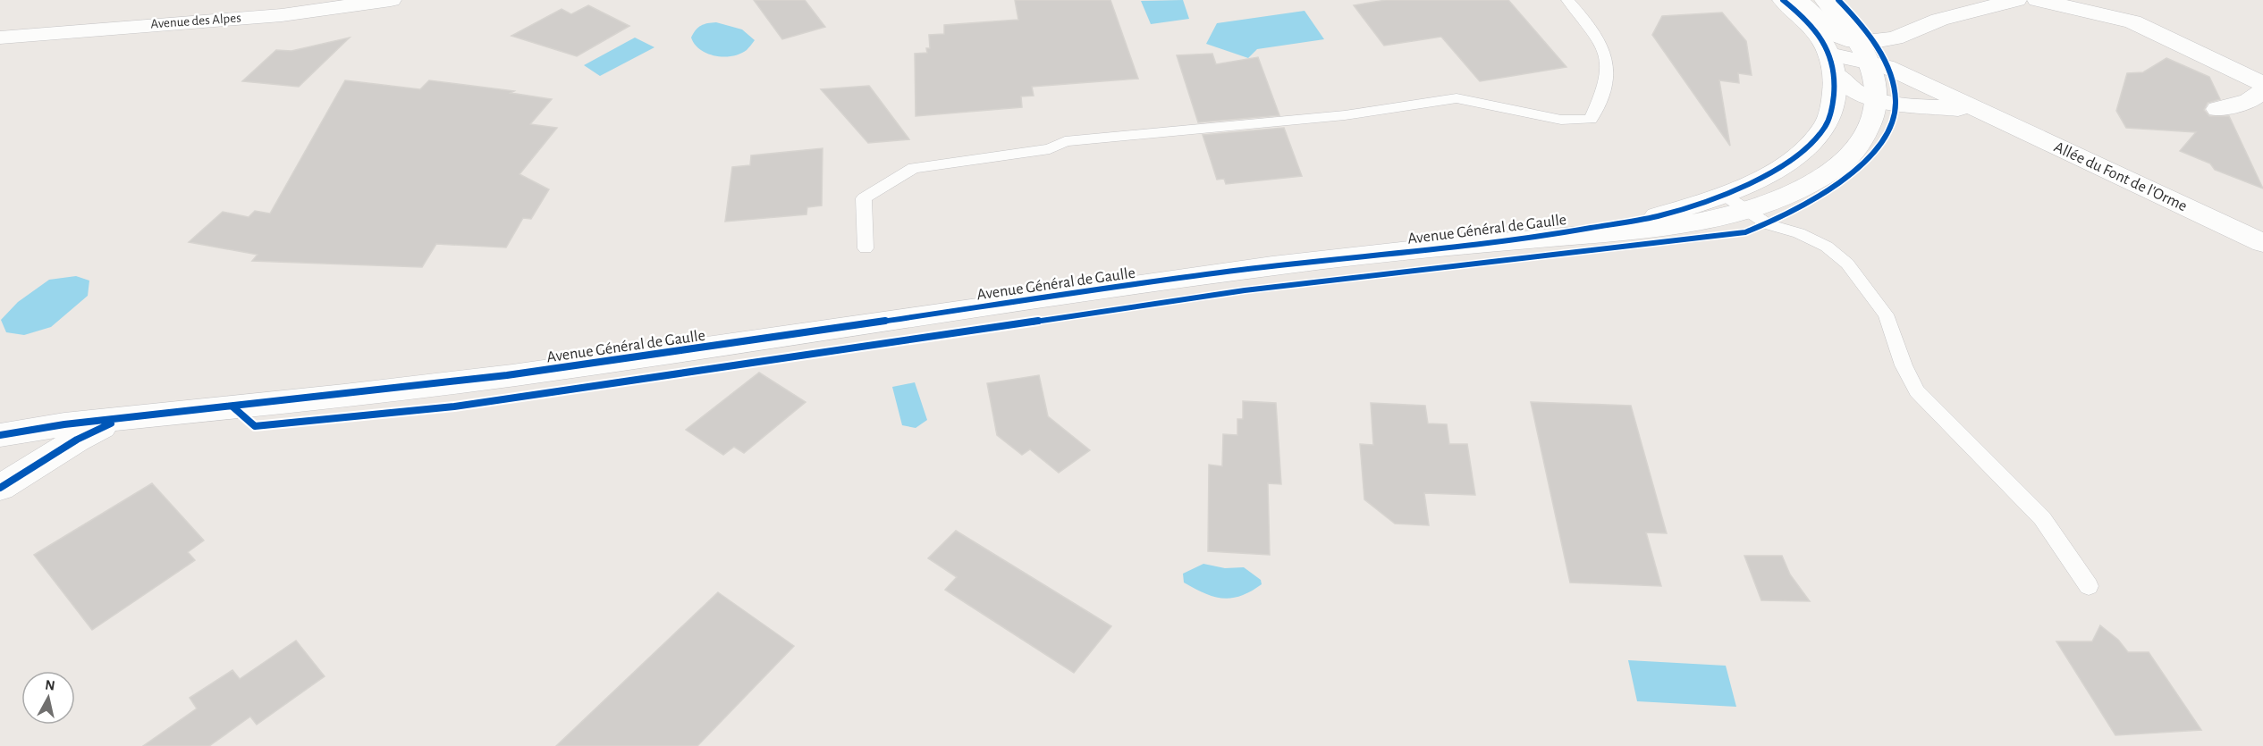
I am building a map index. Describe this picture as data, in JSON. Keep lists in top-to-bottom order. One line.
{"streets":{"main road":["Avenue des Alpes","Allée du Font de l'Orme","Avenue Général de Gaulle"]},"crossings":[["Allée du Font de l'Orme","Avenue Général de Gaulle"]],"north":"top"}
